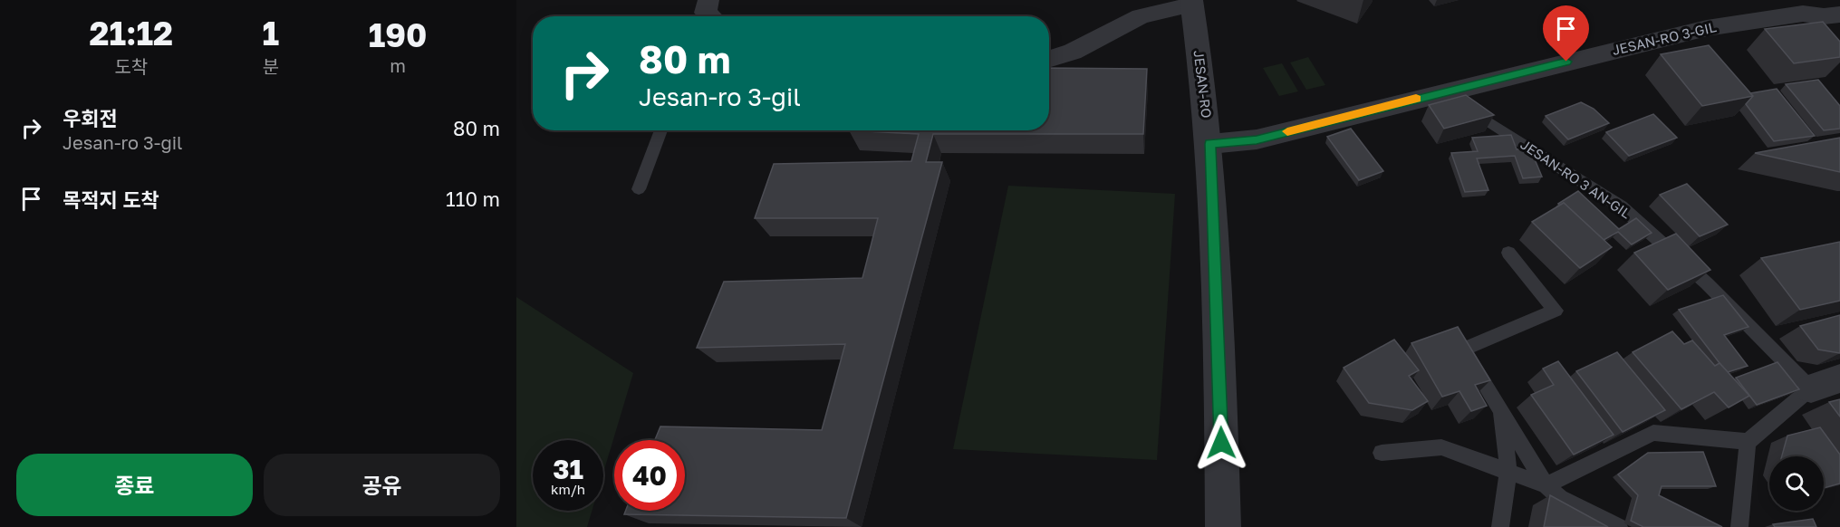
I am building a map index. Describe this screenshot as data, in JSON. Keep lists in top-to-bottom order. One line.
{"streets":{"street":["JESAN-RO 3-GIL","JESAN-RO"],"lane":["JESAN-RO 3 AN-GIL"]},"crossings":[["JESAN-RO 3-GIL","JESAN-RO"],["JESAN-RO 3-GIL","JESAN-RO 3 AN-GIL"]],"page":{"eta":["21:12","도착","1","분","190","m"],"turn":["80 m","Jesan-ro 3-gil"],"list":[{"name":"우회전","note":"Jesan-ro 3-gil","value":"80 m"},{"name":"목적지 도착","value":"110 m"}],"speed":"31 km/h","limit":"40","buttons":["종료","공유"]}}
